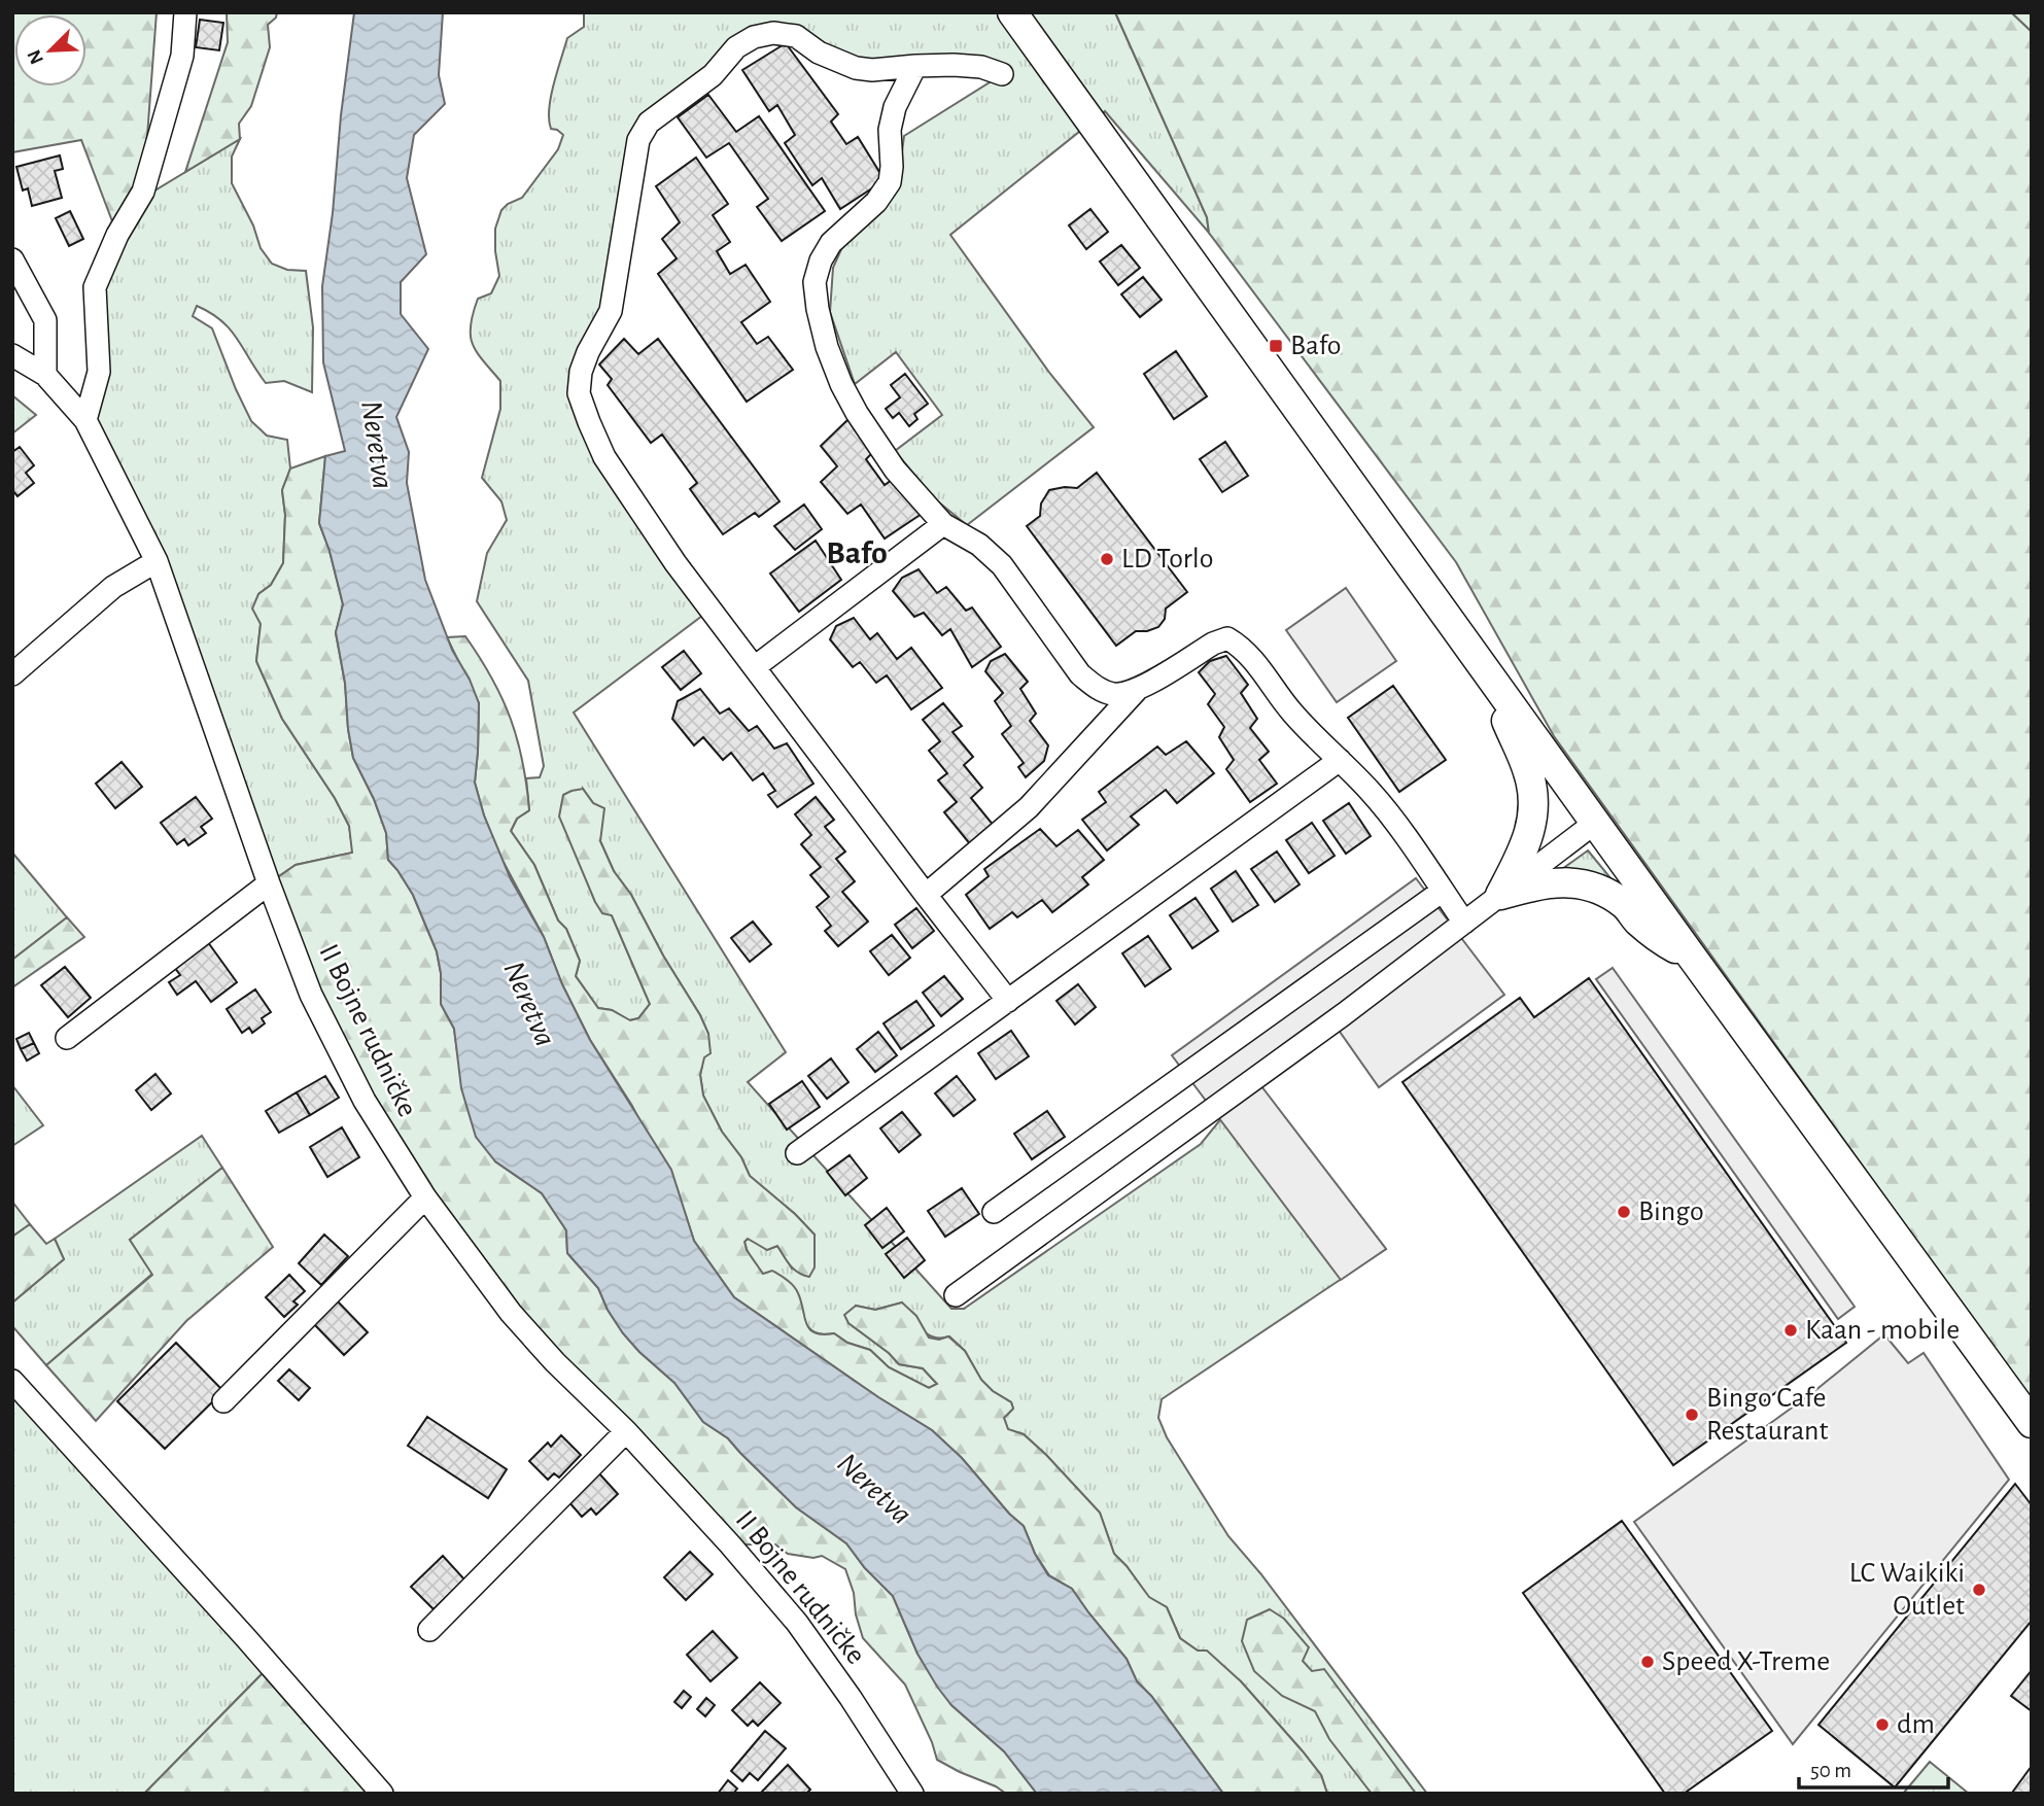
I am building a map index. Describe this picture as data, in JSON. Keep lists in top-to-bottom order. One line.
{"streets":{"street":["II Bojne rudničke"]},"districts":["Bafo"],"water":["Neretva"],"places":{"transit":["Bafo"],"other":["LD Torlo","Bingo","Kaan - mobile","Bingo Cafe Restaurant","LC Waikiki Outlet","Speed X-Treme","dm"]},"scale_bar":"50 m","north":"bottom left"}
